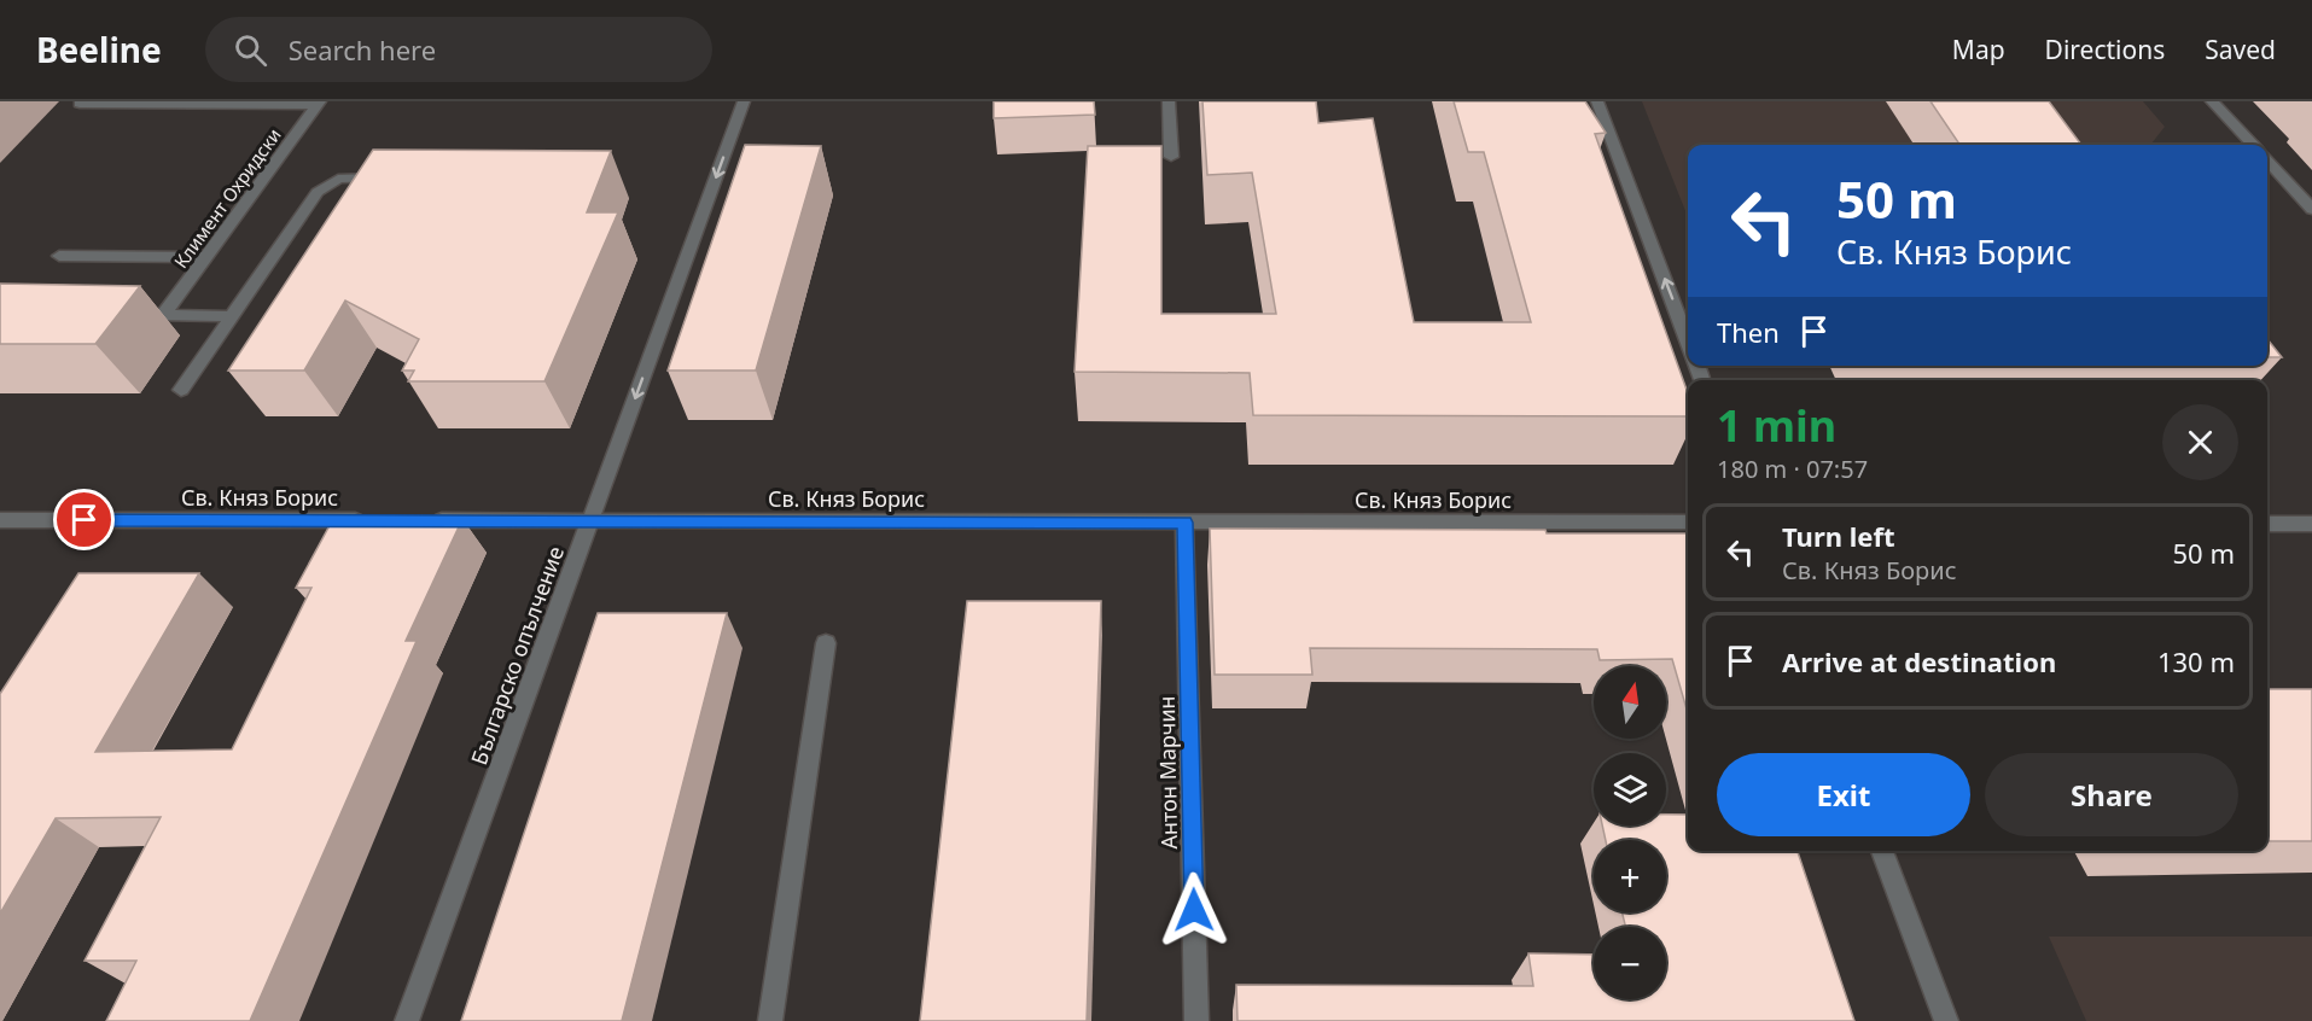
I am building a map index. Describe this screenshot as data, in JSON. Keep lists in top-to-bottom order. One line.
{"streets":{"street":["Климент Охридски","Св. Княз Борис","Българско опълчение","Антон Марчин"]},"crossings":[["Св. Княз Борис","Българско опълчение"],["Св. Княз Борис","Антон Марчин"]],"one_way":["Българско опълчение"],"north":"top","page":{"header":"Beeline","search":"Search here","nav":["Map","Directions","Saved"],"turn":["50 m","Св. Княз Борис"],"then":"Then","heading":["1 min","180 m · 07:57"],"list":[{"name":"Turn left","note":"Св. Княз Борис","value":"50 m"},{"name":"Arrive at destination","value":"130 m"}],"map_buttons":["+","−"],"buttons":["Exit","Share"]}}
